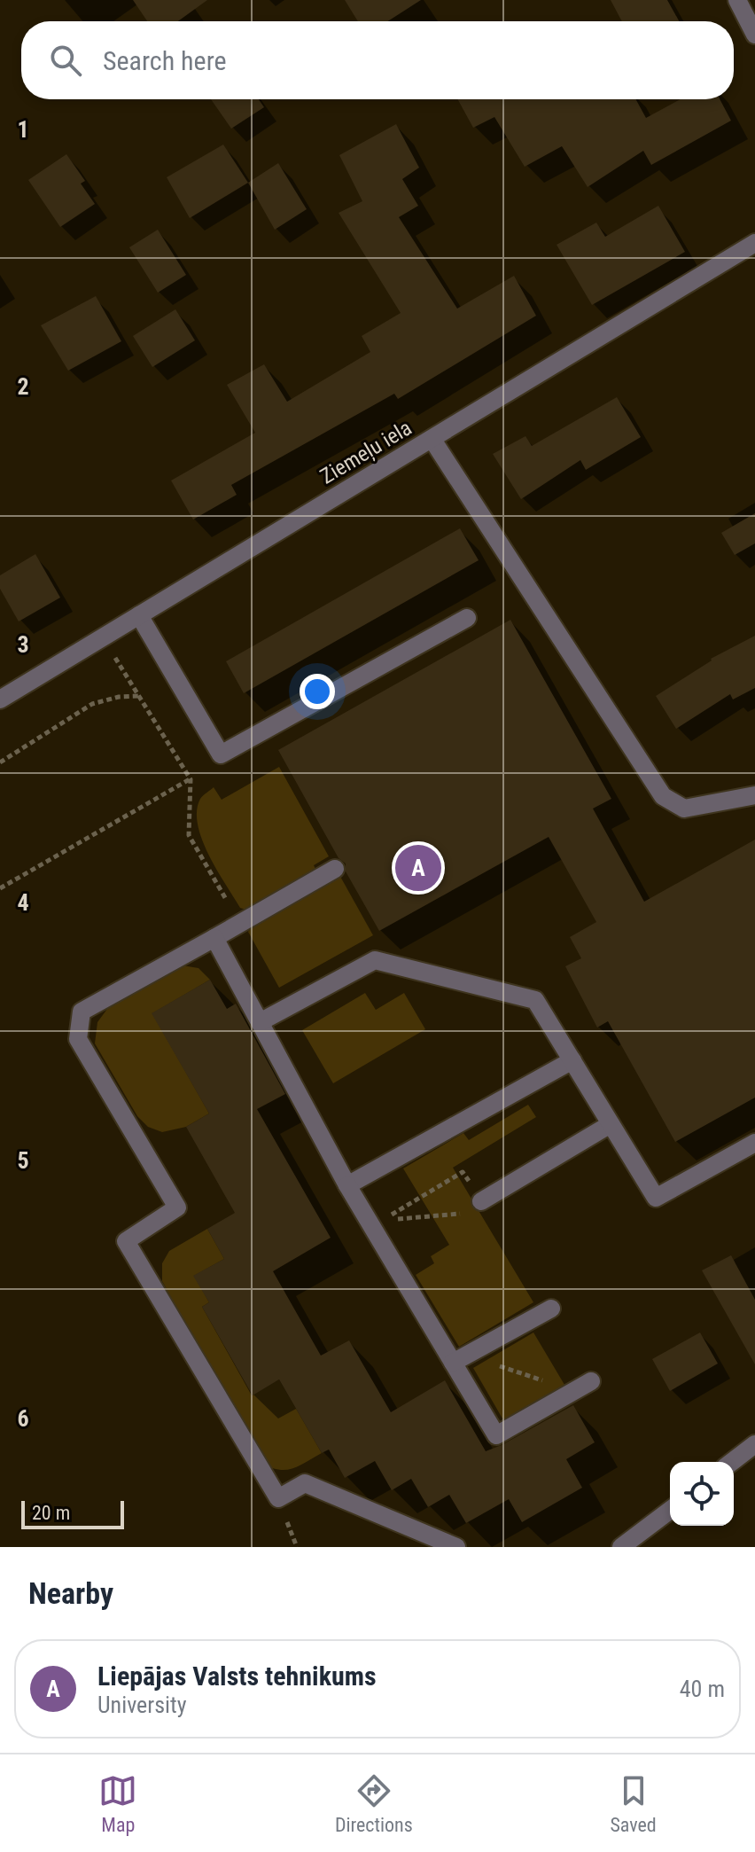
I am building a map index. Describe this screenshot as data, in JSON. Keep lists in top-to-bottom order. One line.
{"streets":{"street":["Ziemeļu iela"]},"scale_bar":"20 m","page":{"search":"Search here","pins":"A","scale":"20 m","heading":"Nearby","list":[{"mark":"A","name":"Liepājas Valsts tehnikums","note":"University","value":"40 m"}],"nav":["Map","Directions","Saved"]},"grid":{"rows":["1","2","3","4","5","6"]}}
